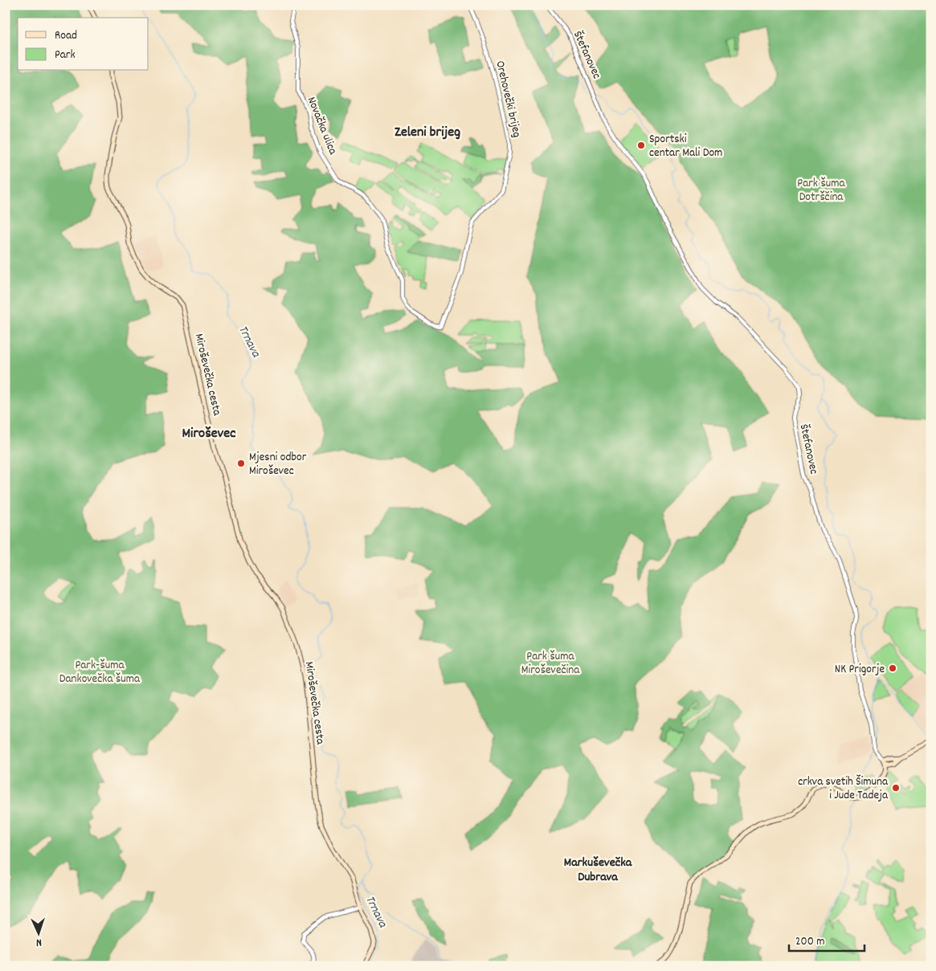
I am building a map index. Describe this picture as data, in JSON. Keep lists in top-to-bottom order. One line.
{"streets":{"main road":["Miroševečka cesta"],"street":["Štefanovec","Orehovečki brijeg","Novačka ulica"]},"crossings":[["Orehovečki brijeg","Novačka ulica"]],"districts":["Zeleni brijeg","Miroševec","Markuševečka Dubrava"],"water":["Trnava"],"parks":["Park šuma Dotrščina","Park šuma Miroševečina","Park-šuma Dankovečka šuma"],"places":["Sportski centar Mali Dom","Mjesni odbor Miroševec","NK Prigorje","crkva svetih Šimuna i Jude Tadeja"],"legend":["Road","Park"],"scale_bar":"200 m","north":"bottom"}
